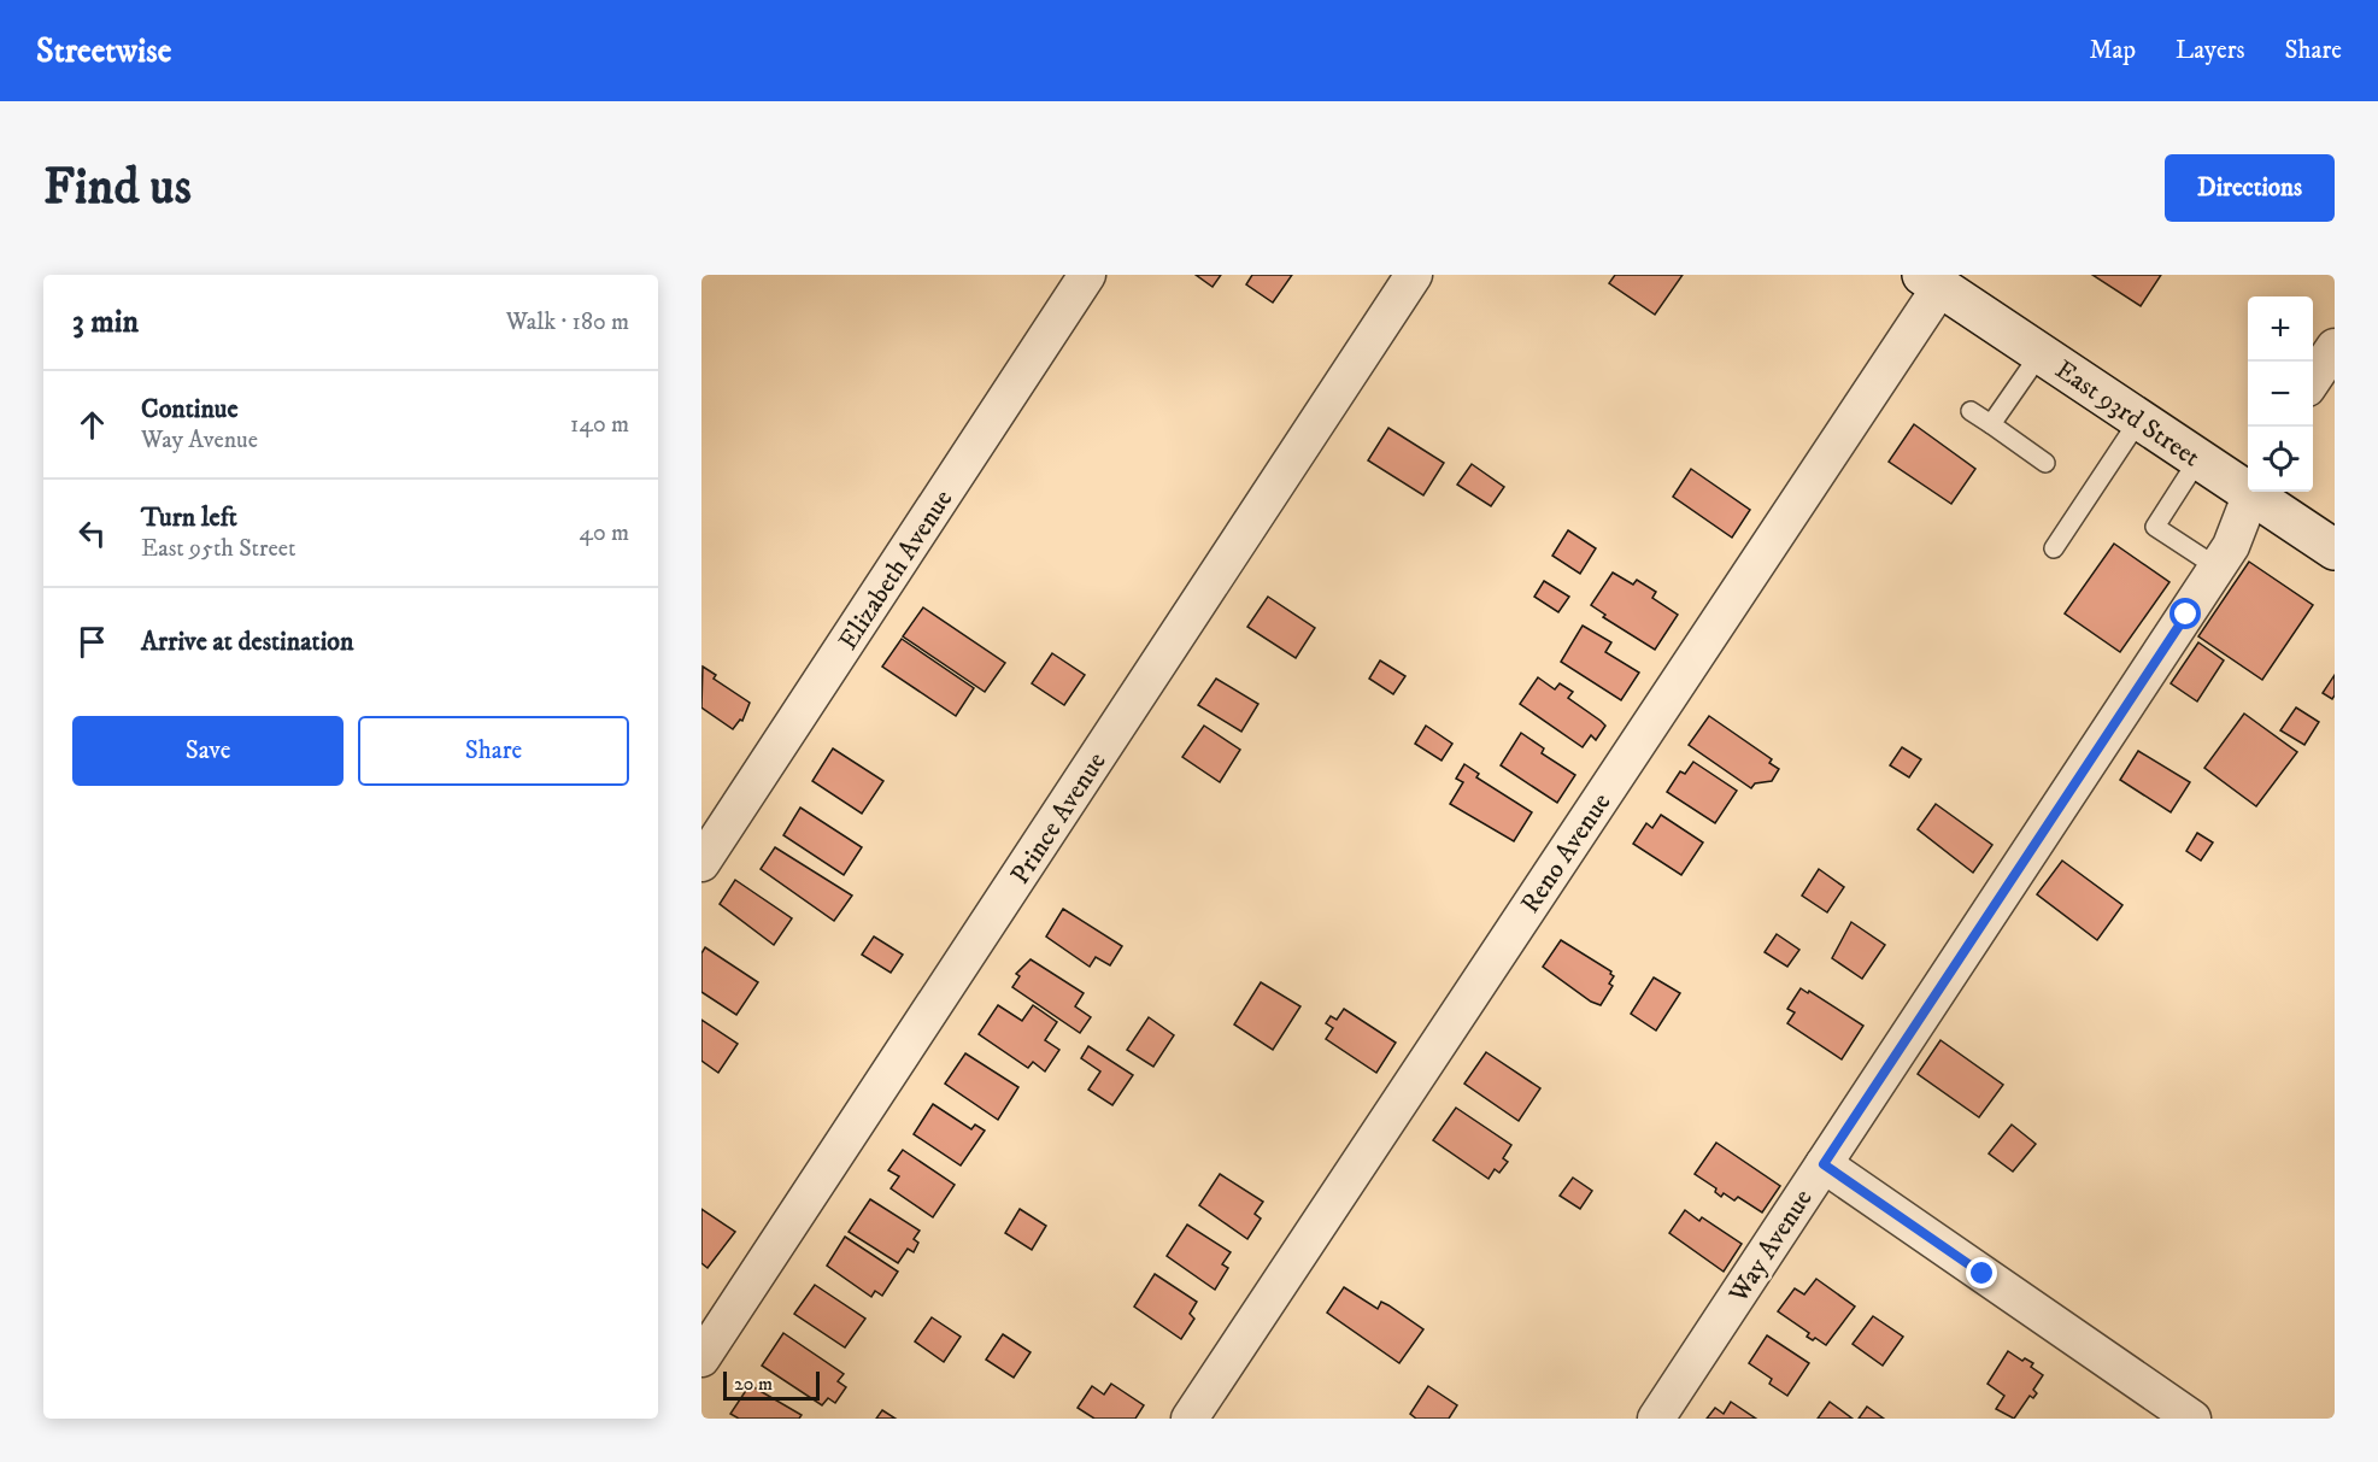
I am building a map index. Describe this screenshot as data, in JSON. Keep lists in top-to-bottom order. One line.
{"streets":{"main road":["East 93rd Street"],"street":["Elizabeth Avenue","Prince Avenue","Reno Avenue","Way Avenue"]},"crossings":[["East 93rd Street","Reno Avenue"]],"scale_bar":"20 m","page":{"header":"Streetwise","nav":["Map","Layers","Share"],"buttons":["Directions",["Save","Share"]],"title":"Find us","heading":["3 min","Walk · 180 m"],"map_buttons":["+","−"],"list":[["Continue","Way Avenue","140 m"],["Turn left","East 95th Street","40 m"],"Arrive at destination"],"scale":"20 m"}}
